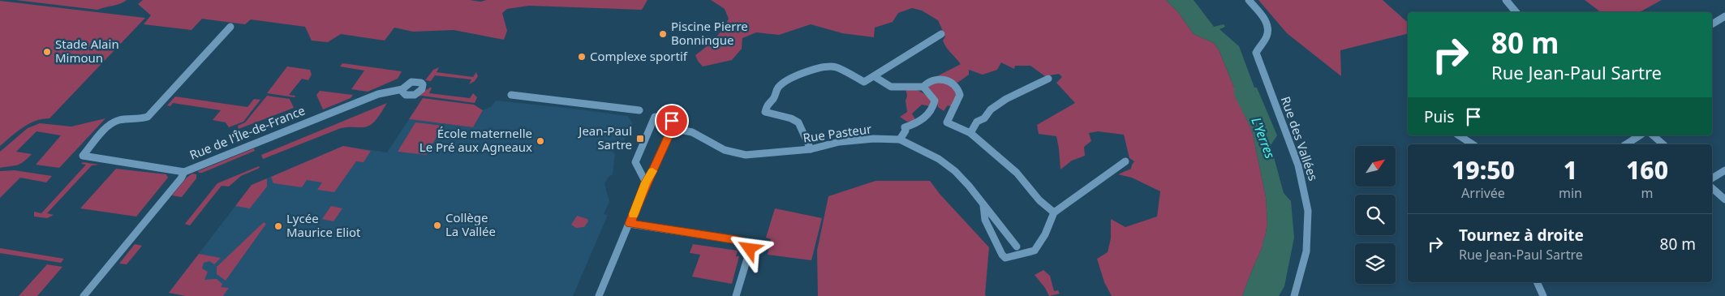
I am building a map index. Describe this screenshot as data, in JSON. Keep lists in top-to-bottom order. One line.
{"streets":{"street":["Rue de l'Île-de-France","Rue Pasteur","Rue des Vallées"]},"water":["L'Yerres"],"places":{"other":["Piscine Pierre Bonningue","Stade Alain Mimoun","Complexe sportif","École maternelle Le Pré aux Agneaux","Collège La Vallée","Lycée Maurice Eliot"],"transit":["Jean-Paul Sartre"]},"north":"top right","page":{"turn":["80 m","Rue Jean-Paul Sartre"],"then":"Puis","eta":["19:50","Arrivée","1","min","160","m"],"list":[{"name":"Tournez à droite","note":"Rue Jean-Paul Sartre","value":"80 m"}]}}
